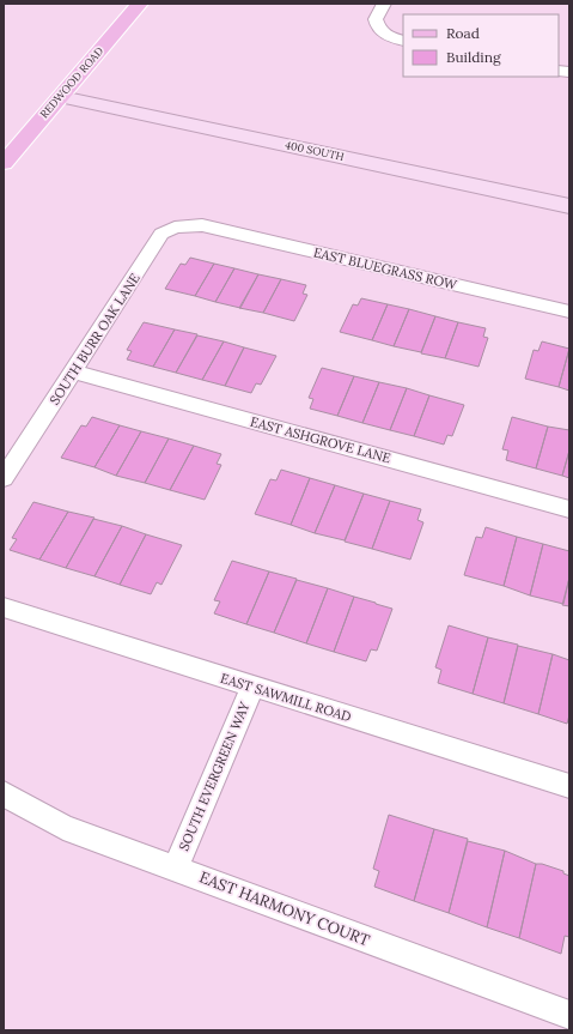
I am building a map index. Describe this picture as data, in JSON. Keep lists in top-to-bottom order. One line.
{"streets":{"main road":["REDWOOD ROAD"],"street":["400 SOUTH","EAST BLUEGRASS ROW","SOUTH BURR OAK LANE","EAST ASHGROVE LANE","EAST SAWMILL ROAD","SOUTH EVERGREEN WAY","EAST HARMONY COURT"]},"crossings":[["REDWOOD ROAD","400 SOUTH"],["EAST BLUEGRASS ROW","SOUTH BURR OAK LANE"],["SOUTH BURR OAK LANE","EAST ASHGROVE LANE"],["EAST SAWMILL ROAD","SOUTH EVERGREEN WAY"],["SOUTH EVERGREEN WAY","EAST HARMONY COURT"]],"legend":["Road","Building"]}
